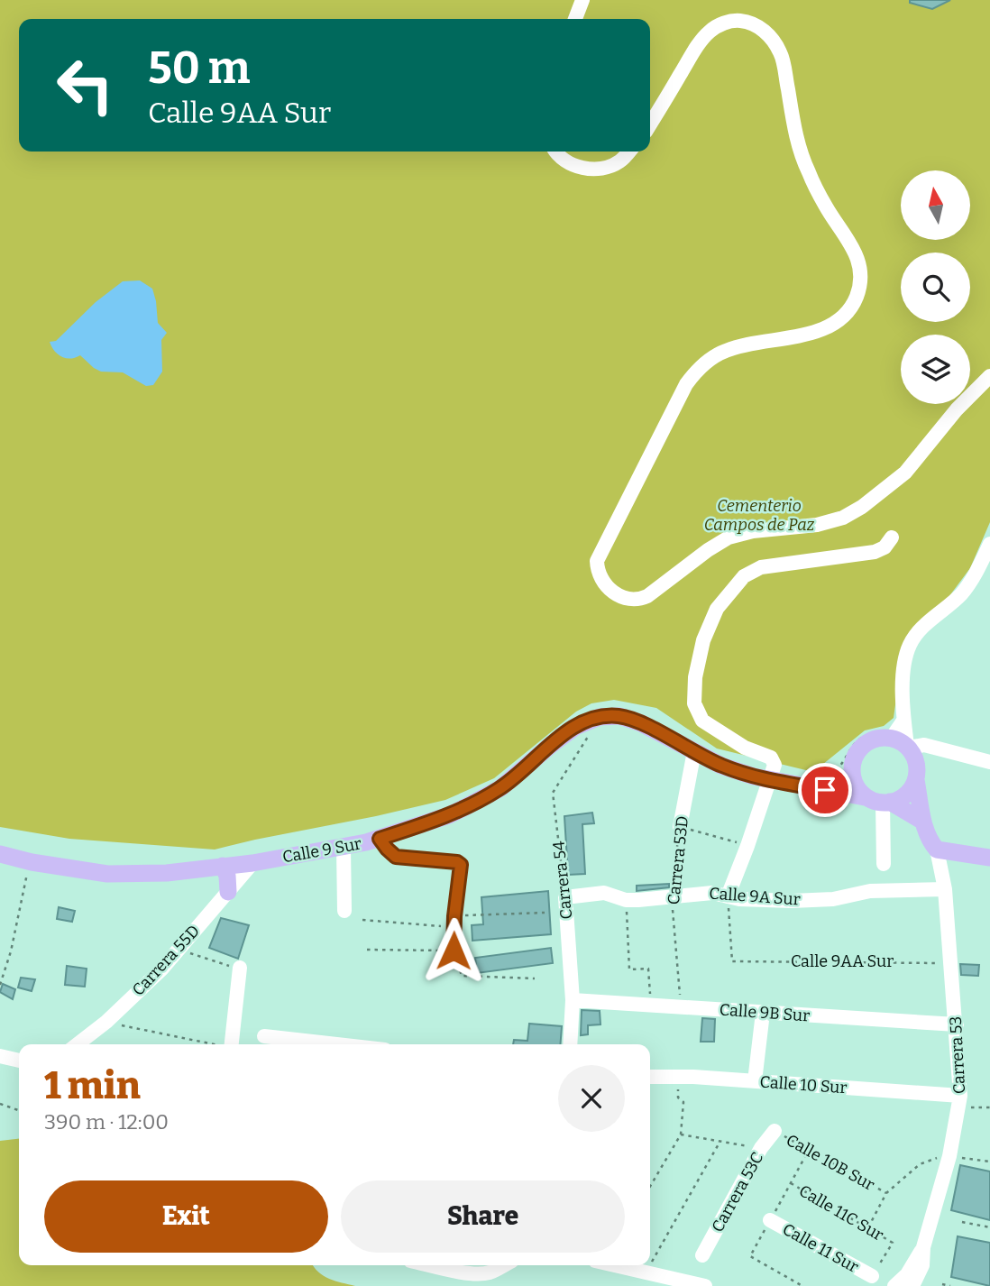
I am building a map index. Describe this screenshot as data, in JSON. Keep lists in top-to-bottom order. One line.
{"streets":{"main road":["Calle 9 Sur","Carrera 53"],"street":["Carrera 53D","Carrera 54","Calle 9A Sur","Carrera 55D","Calle 9B Sur","Calle 10 Sur","Carrera 53C","Calle 11 Sur"],"path":["Calle 9AA Sur","Calle 10B Sur","Calle 11C Sur"]},"crossings":[["Calle 9 Sur","Carrera 53D"],["Calle 9 Sur","Carrera 55D"],["Calle 9 Sur","Carrera 53"],["Carrera 53D","Calle 9A Sur"],["Carrera 53D","Calle 9B Sur"],["Carrera 54","Calle 9A Sur"],["Carrera 54","Calle 9B Sur"],["Calle 9A Sur","Calle 9AA Sur"],["Calle 9A Sur","Carrera 53"],["Calle 9AA Sur","Carrera 53"],["Calle 9B Sur","Carrera 53"],["Carrera 53","Calle 10 Sur"],["Calle 10B Sur","Carrera 53C"],["Calle 10B Sur","Calle 11C Sur"],["Calle 11C Sur","Calle 11 Sur"]],"parks":["Cementerio Campos de Paz"],"north":"top","page":{"turn":["50 m","Calle 9AA Sur"],"heading":["1 min","390 m · 12:00"],"buttons":["Exit","Share"]}}
